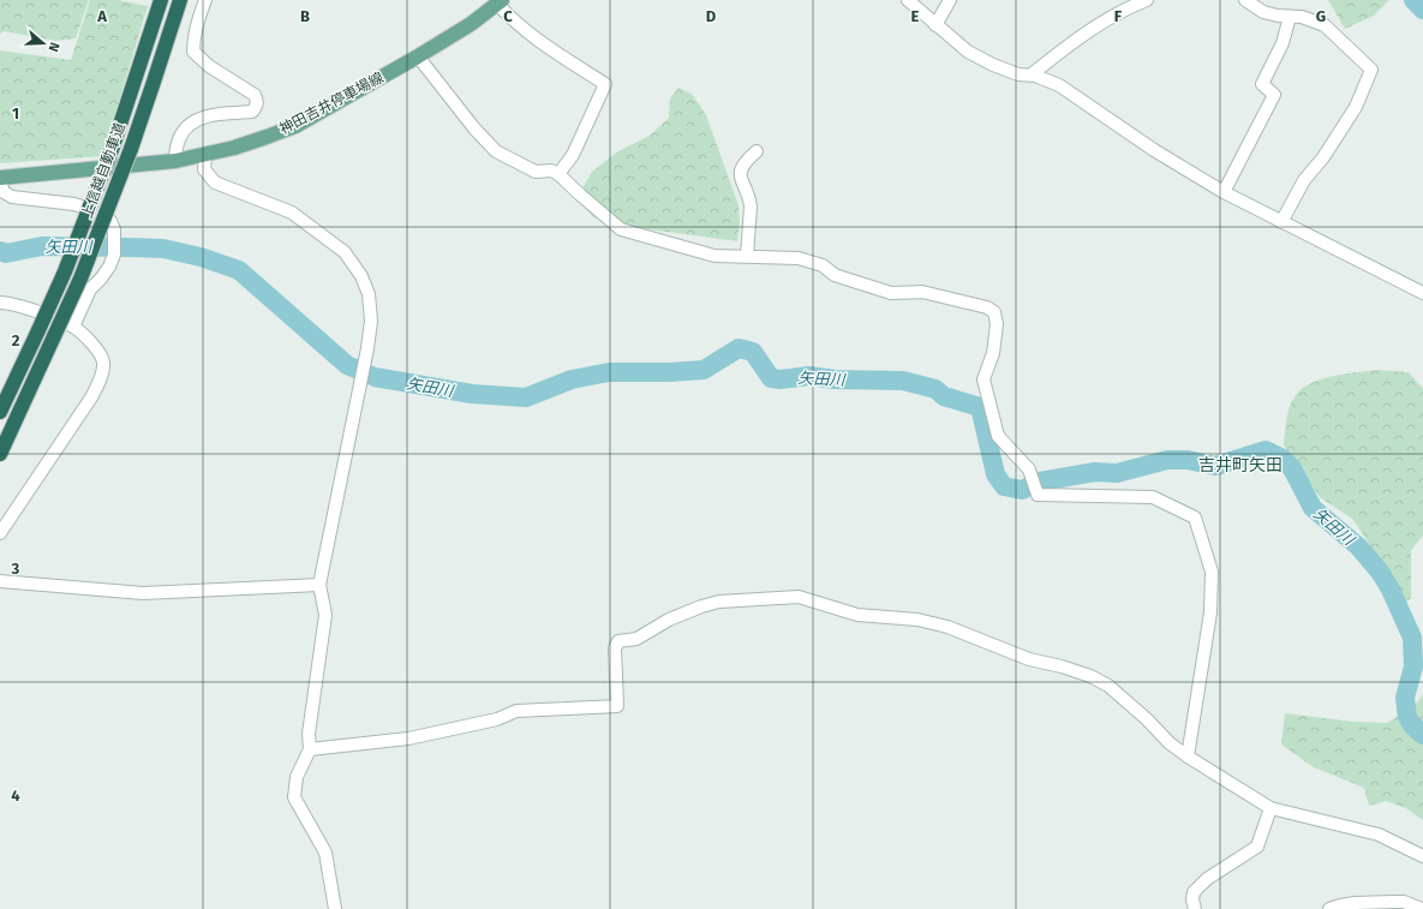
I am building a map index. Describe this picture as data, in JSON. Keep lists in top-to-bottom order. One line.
{"streets":{"highway":["上信越自動車道"],"main road":["神田吉井停車場線"]},"districts":["吉井町矢田"],"water":["矢田川"],"north":"right","grid":{"columns":["A","B","C","D","E","F","G"],"rows":["1","2","3","4"]}}
